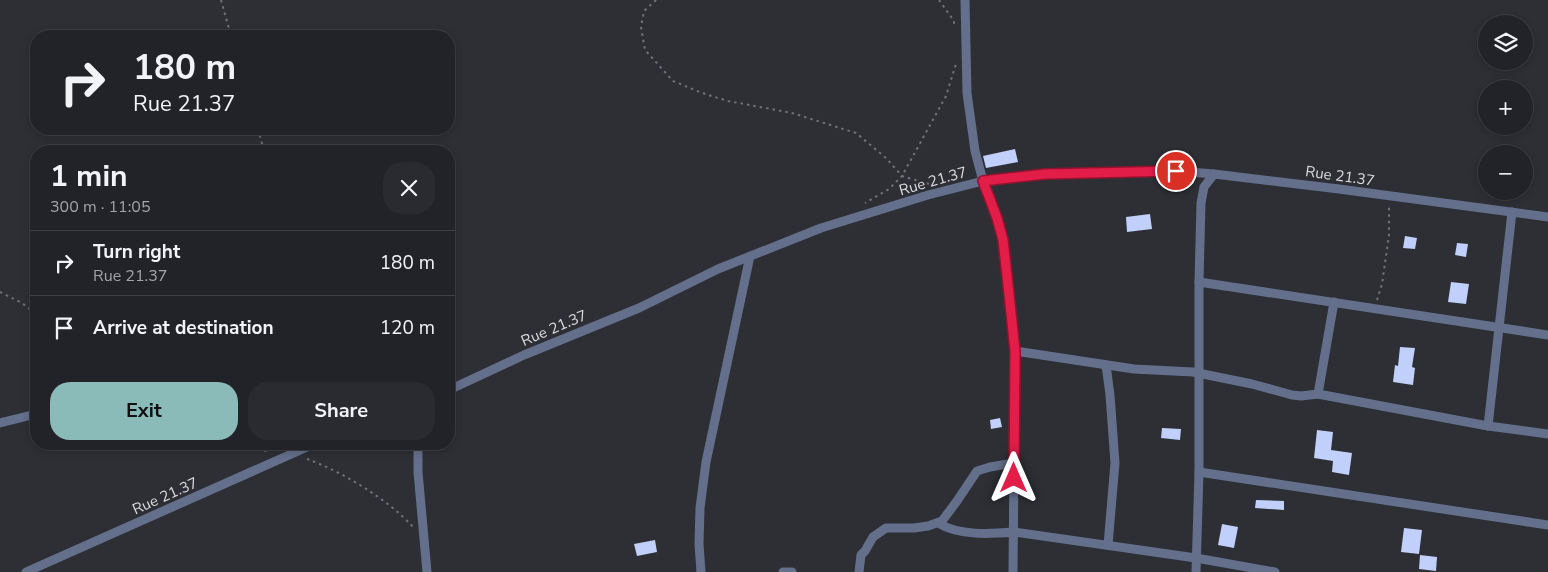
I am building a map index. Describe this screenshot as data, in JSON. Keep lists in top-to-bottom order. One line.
{"streets":{"street":["Rue 21.37"]},"page":{"map_buttons":["+","−"],"turn":["180 m","Rue 21.37"],"heading":["1 min","300 m · 11:05"],"list":[{"name":"Turn right","note":"Rue 21.37","value":"180 m"},{"name":"Arrive at destination","value":"120 m"}],"buttons":["Exit","Share"]}}
